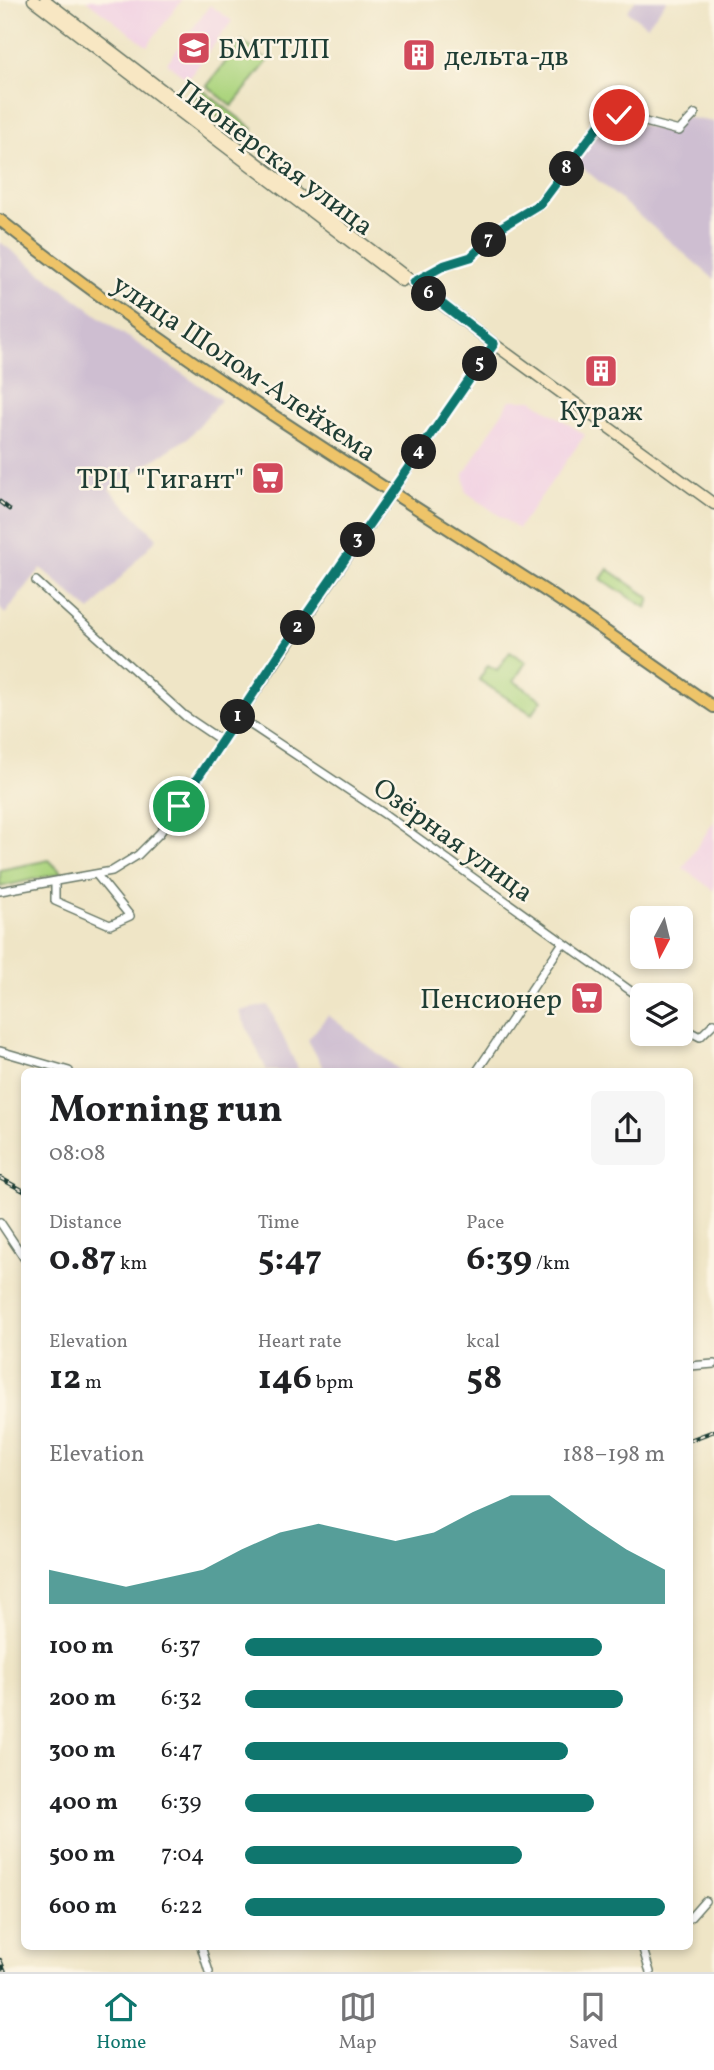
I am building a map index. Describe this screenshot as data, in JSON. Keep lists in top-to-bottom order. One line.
{"streets":{"main road":["Пионерская улица","улица Шолом-Алейхема"],"street":["Озёрная улица"]},"places":{"school or university":["БМТТЛП"],"building":["дельта-дв","Кураж"],"supermarket":["ТРЦ \"Гигант\"","Пенсионер"]},"north":"bottom","page":{"pins":["8","7","6","5","4","3","2","1"],"heading":["Morning run","08:08"],"stats":[["Distance","0.87 km"],["Time","5:47"],["Pace","6:39 /km"],["Elevation","12 m"],["Heart rate","146 bpm"],["kcal","58"]],"chart":["Elevation","188–198 m"],"list":[{"name":"100 m","note":"6:37"},{"name":"200 m","note":"6:32"},{"name":"300 m","note":"6:47"},{"name":"400 m","note":"6:39"},{"name":"500 m","note":"7:04"},{"name":"600 m","note":"6:22"}],"tabs":["Home","Map","Saved"]}}
